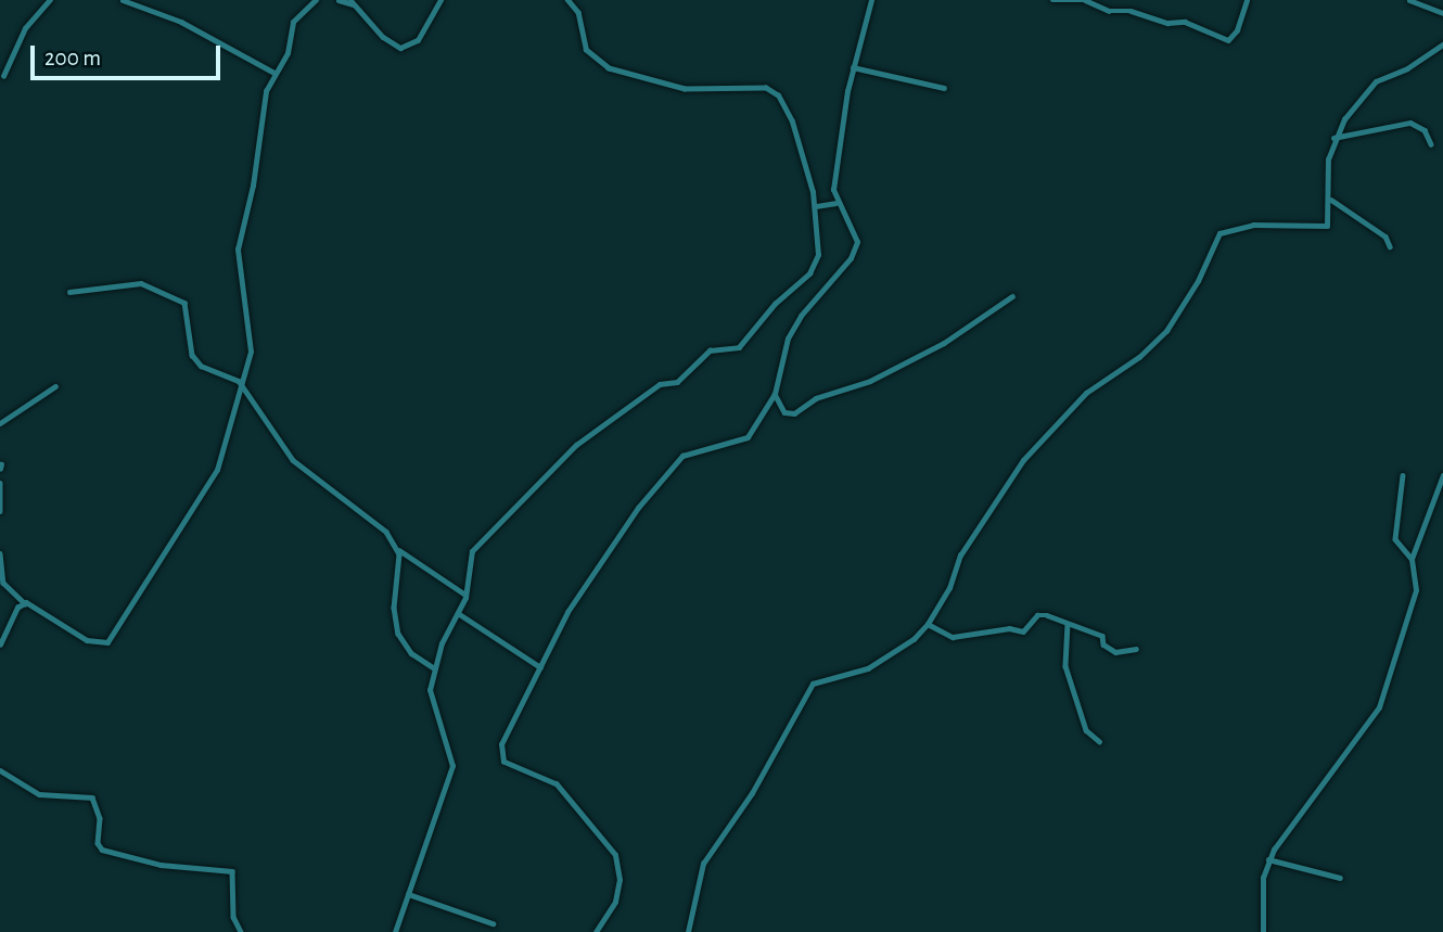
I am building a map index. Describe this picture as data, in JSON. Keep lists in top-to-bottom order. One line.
{"scale_bar":"200 m"}
